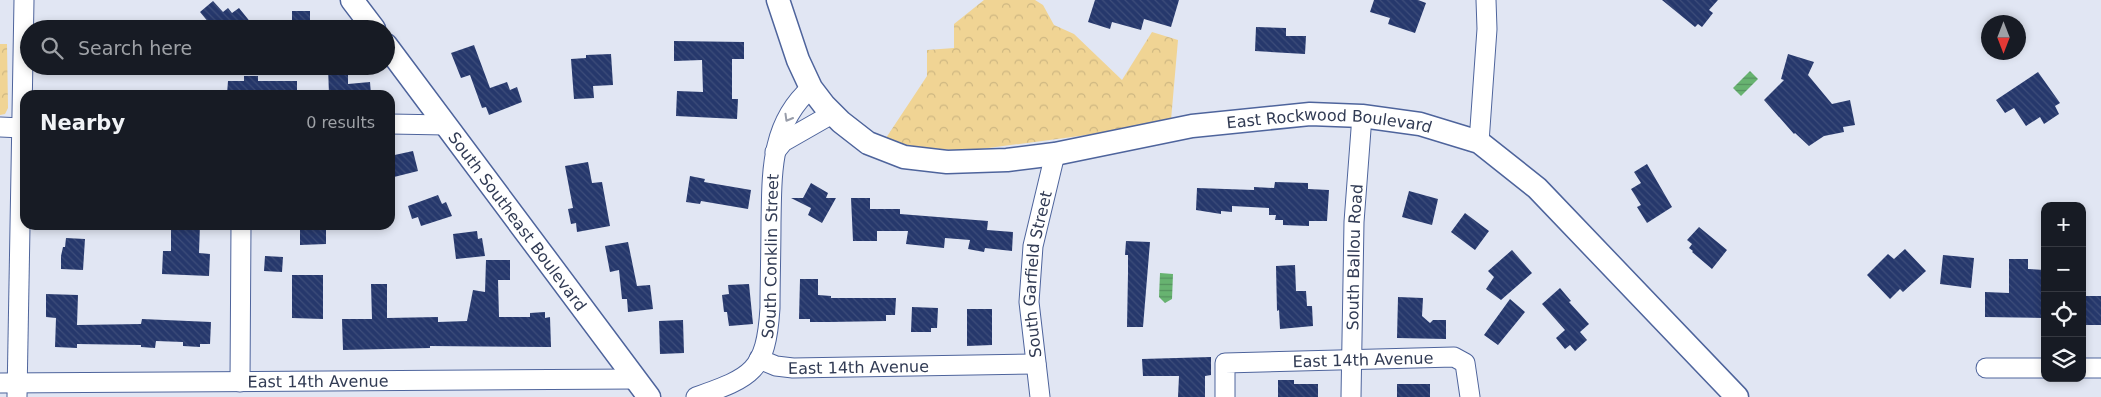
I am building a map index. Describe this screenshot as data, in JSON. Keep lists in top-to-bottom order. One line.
{"streets":{"street":["East Rockwood Boulevard","South Southeast Boulevard","South Conklin Street","South Ballou Road","South Garfield Street","East 14th Avenue"]},"crossings":[["East Rockwood Boulevard","South Conklin Street"],["East Rockwood Boulevard","South Ballou Road"],["East Rockwood Boulevard","South Garfield Street"],["South Southeast Boulevard","East 14th Avenue"],["South Conklin Street","East 14th Avenue"],["South Ballou Road","East 14th Avenue"],["South Garfield Street","East 14th Avenue"]],"north":"bottom","page":{"search":"Search here","heading":["Nearby","0 results"],"map_buttons":["+","−"]}}
